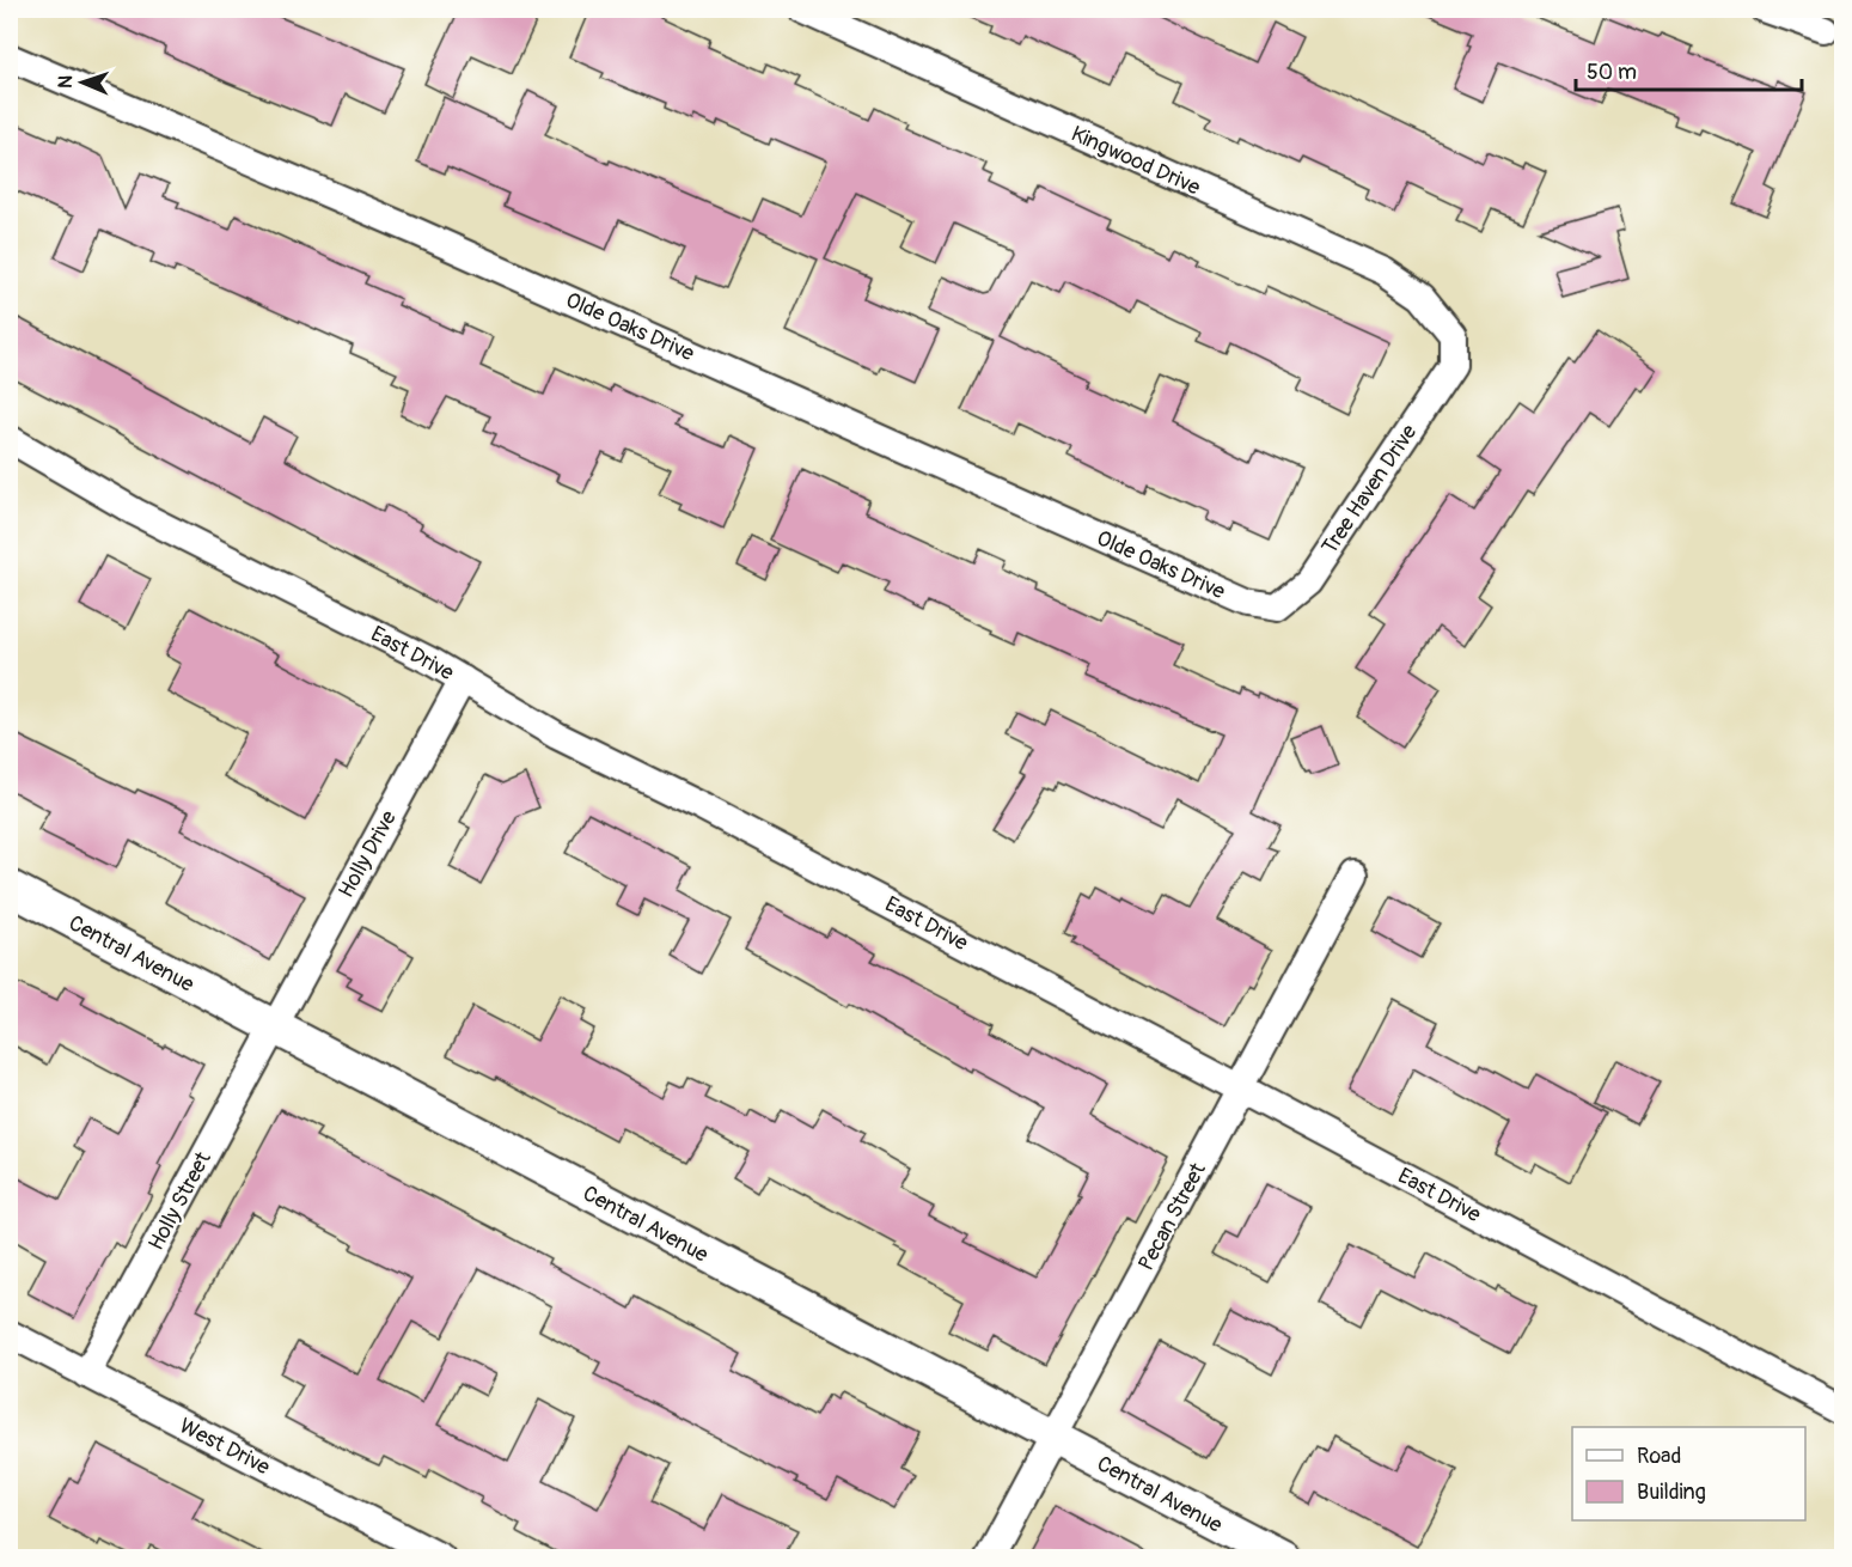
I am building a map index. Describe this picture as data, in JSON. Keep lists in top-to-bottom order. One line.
{"streets":{"street":["Kingwood Drive","Olde Oaks Drive","Tree Haven Drive","East Drive","Holly Drive","Central Avenue","Holly Street","Pecan Street","West Drive"]},"crossings":[["Kingwood Drive","Tree Haven Drive"],["Olde Oaks Drive","Tree Haven Drive"],["East Drive","Holly Drive"],["East Drive","Pecan Street"],["Holly Drive","Central Avenue"],["Holly Drive","Holly Street"],["Central Avenue","Holly Street"],["Central Avenue","Pecan Street"],["Holly Street","West Drive"]],"legend":["Road","Building"],"scale_bar":"50 m","north":"left"}
